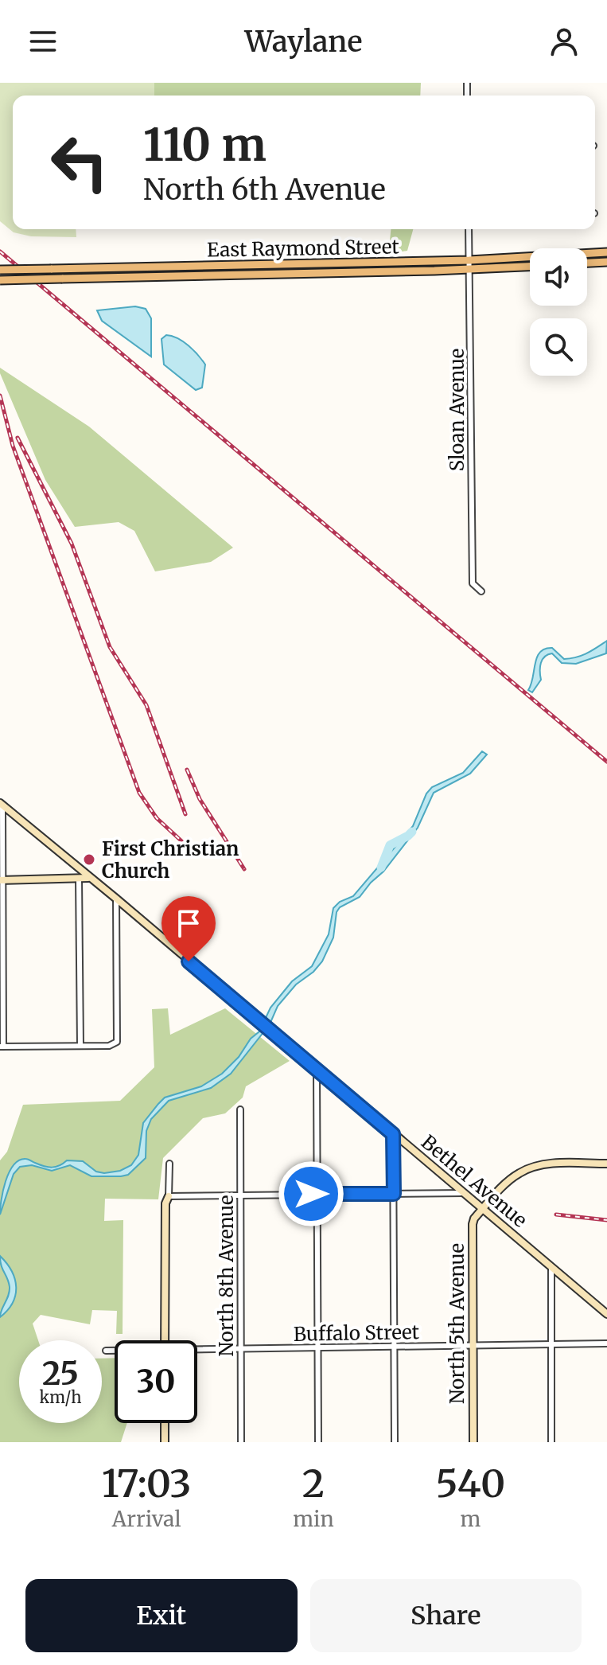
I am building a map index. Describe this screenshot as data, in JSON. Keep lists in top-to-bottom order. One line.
{"streets":{"main road":["East Raymond Street"],"street":["Sloan Avenue","Bethel Avenue","North 8th Avenue","North 5th Avenue","Buffalo Street"]},"crossings":[["East Raymond Street","Sloan Avenue"],["Bethel Avenue","North 5th Avenue"],["North 8th Avenue","Buffalo Street"],["North 5th Avenue","Buffalo Street"]],"places":["First Christian Church"],"page":{"header":"Waylane","turn":["110 m","North 6th Avenue"],"speed":"25 km/h","limit":"30","eta":["17:03","Arrival","2","min","540","m"],"buttons":["Exit","Share"]}}
